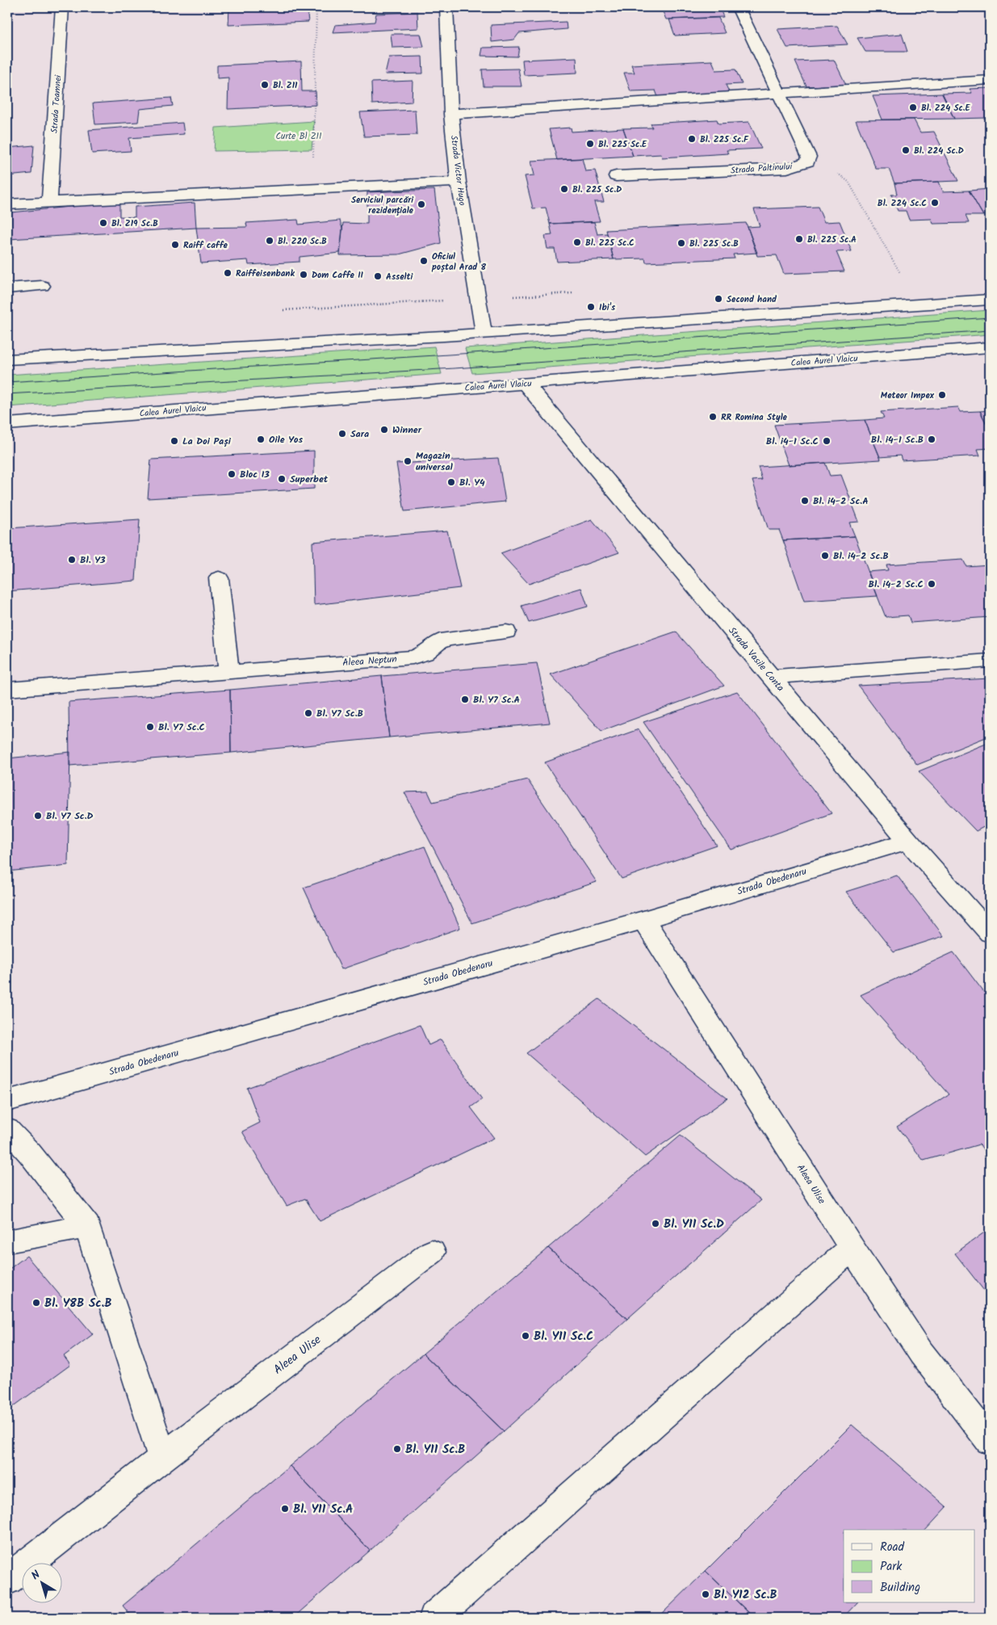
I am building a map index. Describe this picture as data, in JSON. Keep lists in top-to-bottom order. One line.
{"streets":{"street":["Strada Toamnei","Strada Paltinului","Strada Victor Hugo","Calea Aurel Vlaicu","Strada Vasile Conta","Aleea Neptun","Strada Obedenaru","Aleea Ulise"]},"crossings":[["Calea Aurel Vlaicu","Strada Vasile Conta"],["Strada Vasile Conta","Strada Obedenaru"],["Strada Obedenaru","Aleea Ulise"]],"parks":["Curte Bl Z11"],"places":["Bl. Z11","Bl. Z24 Sc.E","Bl. Z25 Sc.F","Bl. Z25 Sc.E","Bl. Z24 Sc.D","Bl. Z25 Sc.D","Bl. Z24 Sc.C","Serviciul parcări rezidențiale","Bl. Z19 Sc.B","Bl. Z25 Sc.A","Bl. Z20 Sc.B","Bl. Z25 Sc.C","Bl. Z25 Sc.B","Raiff caffe","Oficiul poștal Arad 8","Raiffeisenbank","Dom Caffe II","Asselti","Second hand","Ibi's","Meteor Impex","RR Romina Style","Winner","Sara","Oile Yos","Bl. i4-1 Sc.B","La Doi Pași","Bl. i4-1 Sc.C","Magazin universal","Bloc I3","Superbet","Bl. Y4","Bl. i4-2 Sc.A","Bl. i4-2 Sc.B","Bl. Y3","Bl. i4-2 Sc.C","Bl. Y7 Sc.A","Bl. Y7 Sc.B","Bl. Y7 Sc.C","Bl. Y7 Sc.D","Bl. Y11 Sc.D","Bl. Y8B Sc.B","Bl. Y11 Sc.C","Bl. Y11 Sc.B","Bl. Y11 Sc.A","Bl. Y12 Sc.B"],"legend":["Road","Park","Building"],"north":"top left"}
